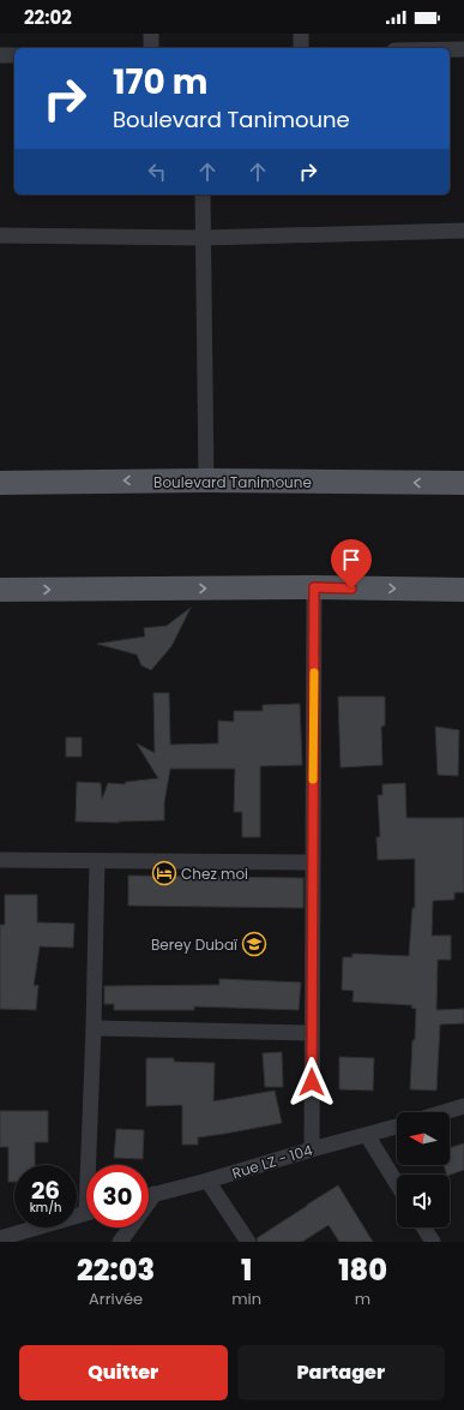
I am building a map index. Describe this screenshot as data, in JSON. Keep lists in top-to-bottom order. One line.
{"streets":{"main road":["Boulevard Tanimoune"],"street":["Rue LZ - 104"]},"places":{"hotel":["Chez moi"],"school or university":["Berey Dubaï"]},"north":"left","page":{"status":"22:02","turn":["170 m","Boulevard Tanimoune"],"speed":"26 km/h","limit":"30","eta":["22:03","Arrivée","1","min","180","m"],"buttons":["Quitter","Partager"]}}
